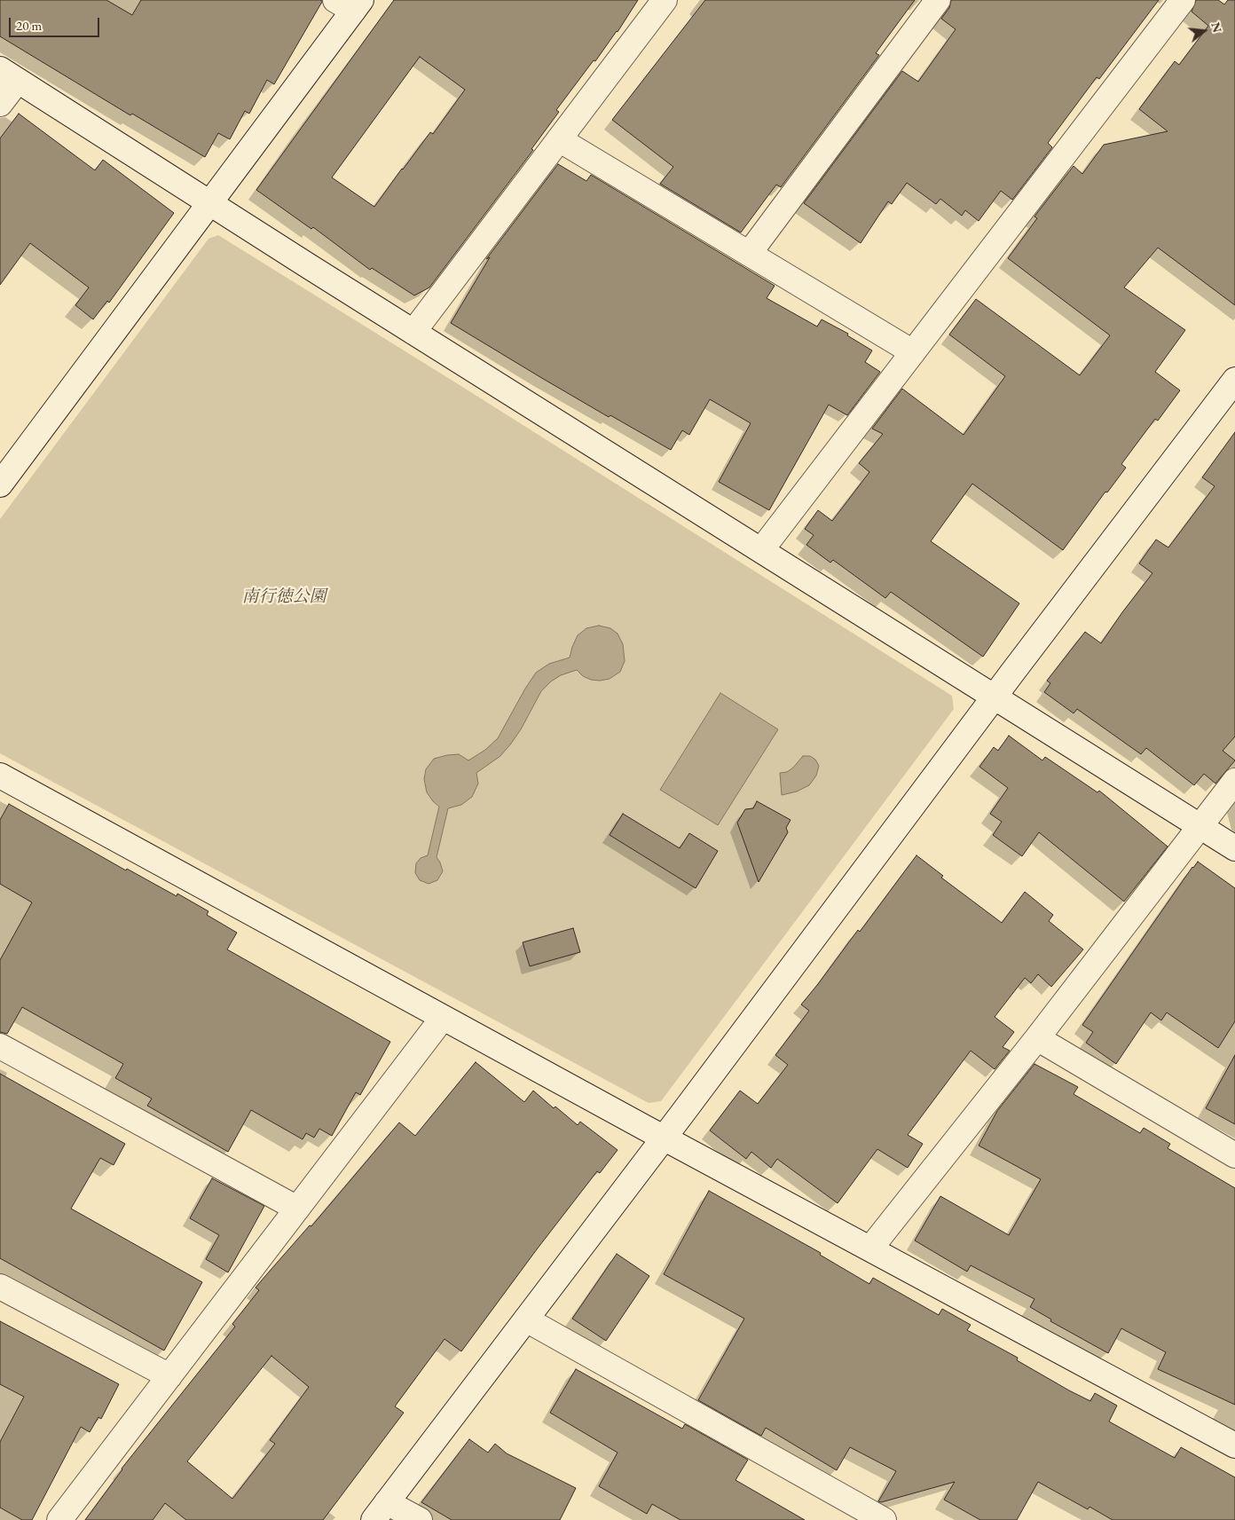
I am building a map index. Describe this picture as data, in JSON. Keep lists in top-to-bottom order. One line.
{"parks":["南行徳公園"],"scale_bar":"20 m","north":"right"}
